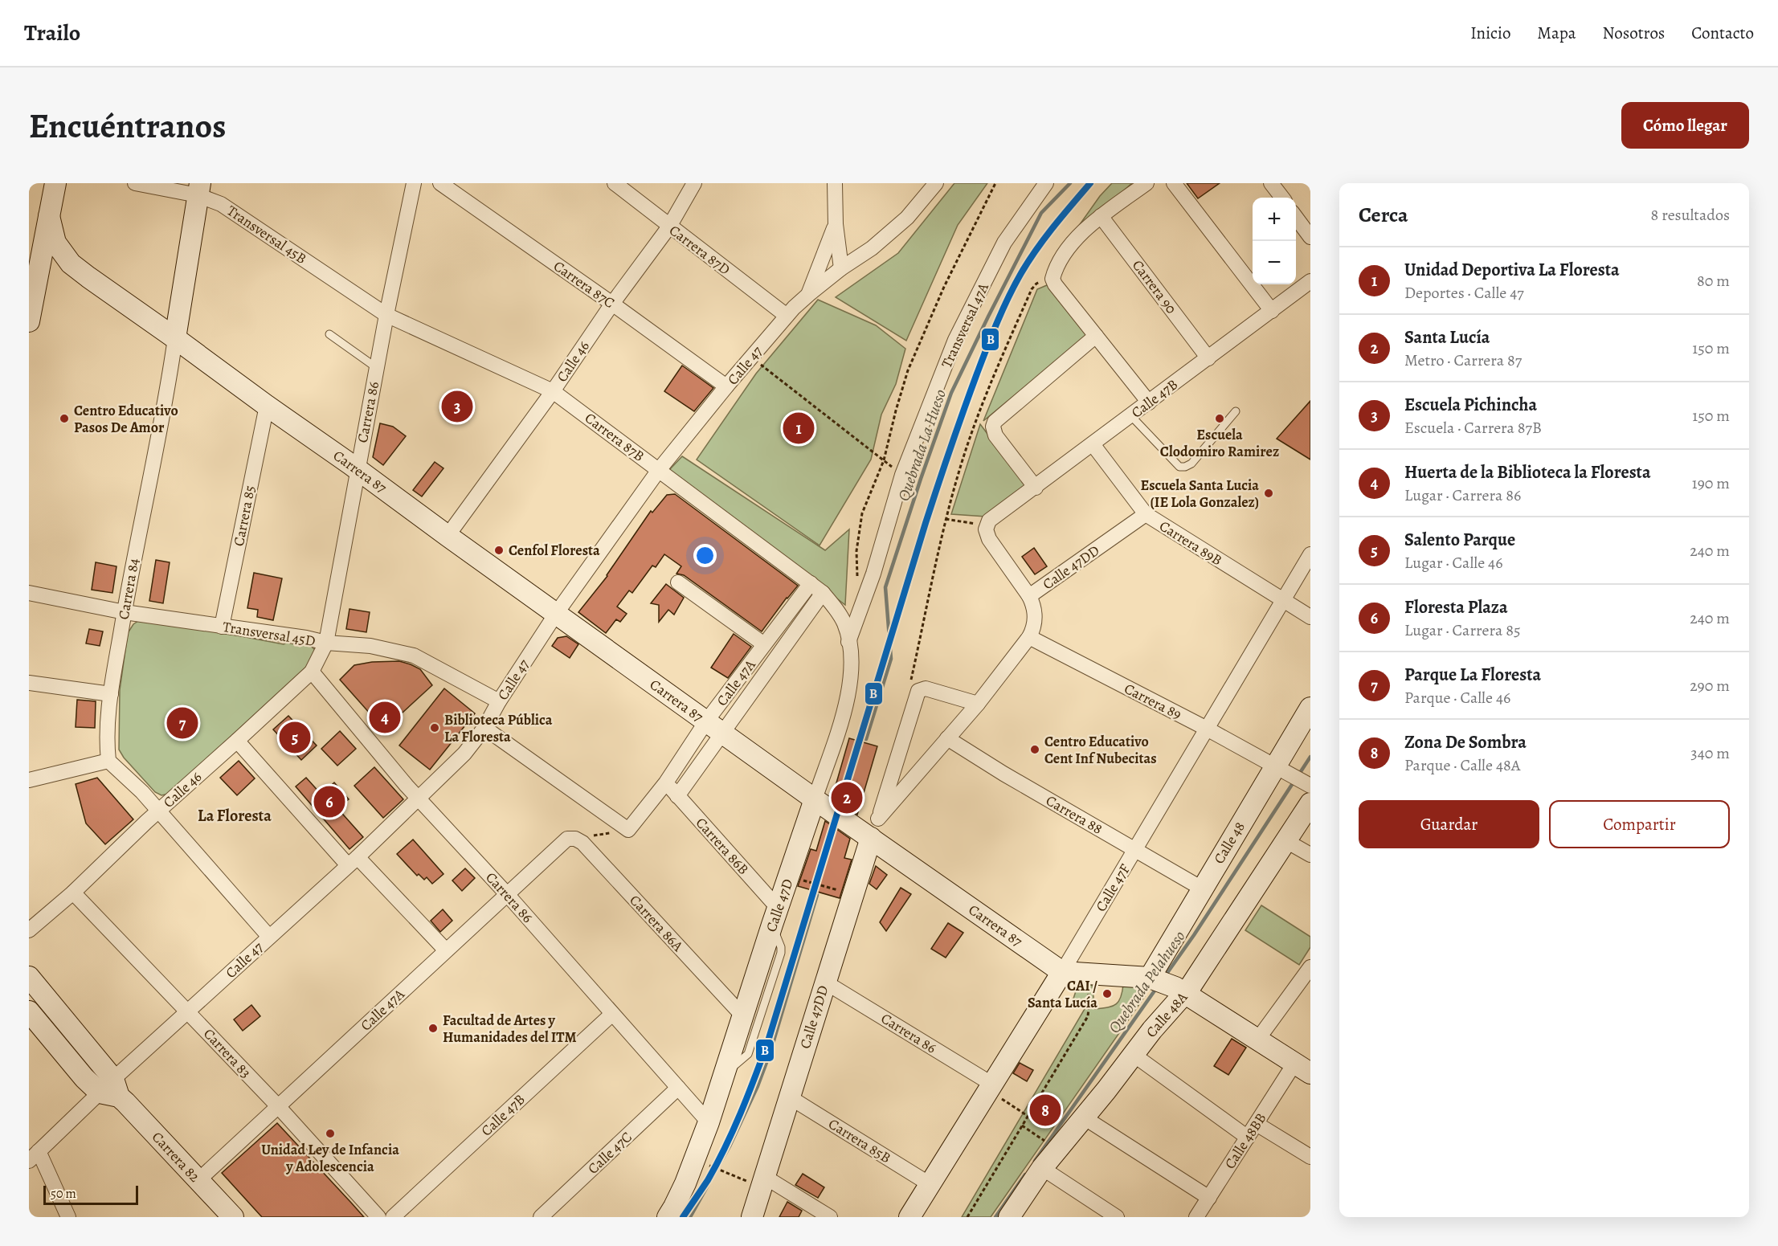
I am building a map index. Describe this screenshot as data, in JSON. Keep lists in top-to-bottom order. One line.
{"streets":{"street":["Transversal 45B","Carrera 87D","Carrera 87C","Carrera 90","Transversal 47A","Calle 46","Calle 47","Calle 47B","Carrera 86","Carrera 87B","Carrera 87","Carrera 85","Carrera 89B","Calle 47DD","Carrera 84","Transversal 45D","Calle 47A","Carrera 89","Carrera 88","Calle 48","Carrera 86B","Calle 47F","Calle 47D","Carrera 86A","Calle 48A","Carrera 83","Carrera 85B","Calle 48BB","Calle 47C","Carrera 82"]},"crossings":[["Transversal 45B","Carrera 86"],["Transversal 45B","Carrera 87B"],["Transversal 45B","Carrera 84"],["Carrera 87D","Calle 46"],["Carrera 87D","Calle 47"],["Carrera 87C","Calle 46"],["Carrera 87C","Calle 47"],["Carrera 90","Calle 47B"],["Transversal 47A","Calle 47D"],["Calle 46","Carrera 86"],["Calle 46","Carrera 87B"],["Calle 46","Carrera 87"],["Calle 46","Transversal 45D"],["Calle 46","Carrera 83"],["Calle 47","Carrera 86"],["Calle 47","Carrera 87B"],["Calle 47","Carrera 87"],["Calle 47","Transversal 45D"],["Calle 47","Carrera 83"],["Calle 47","Carrera 82"],["Calle 47B","Carrera 86"],["Calle 47B","Carrera 89B"],["Carrera 86","Carrera 87B"],["Carrera 86","Carrera 87"],["Carrera 86","Calle 47DD"],["Carrera 86","Transversal 45D"],["Carrera 86","Calle 47A"],["Carrera 86","Calle 47F"],["Carrera 86","Calle 47D"],["Carrera 86","Calle 47C"],["Carrera 87B","Calle 47A"],["Carrera 87B","Calle 47D"],["Carrera 87","Carrera 85"],["Carrera 87","Calle 47DD"],["Carrera 87","Carrera 84"],["Carrera 87","Calle 47A"],["Carrera 87","Calle 47F"],["Carrera 87","Calle 47D"],["Carrera 85","Transversal 45D"],["Carrera 89B","Calle 47DD"],["Carrera 89B","Calle 47F"],["Calle 47DD","Carrera 89"],["Calle 47DD","Carrera 88"],["Calle 47DD","Carrera 85B"],["Carrera 84","Transversal 45D"],["Calle 47A","Carrera 86B"],["Calle 47A","Calle 47D"],["Calle 47A","Carrera 86A"],["Calle 47A","Carrera 83"],["Calle 47A","Carrera 82"],["Carrera 89","Calle 48"],["Carrera 89","Calle 47F"],["Carrera 88","Calle 48"],["Carrera 88","Calle 47F"],["Calle 48","Calle 48A"],["Carrera 86B","Calle 47D"],["Calle 47F","Carrera 85B"],["Calle 47D","Carrera 86A"]],"districts":["La Floresta"],"water":["Quebrada La Hueso","Quebrada Pelahueso"],"places":["Centro Educativo Pasos De Amor","Escuela Clodomiro Ramirez","Escuela Santa Lucia (IE Lola Gonzalez)","Cenfol Floresta","Biblioteca Pública La Floresta","Centro Educativo Cent Inf Nubecitas","CAI / Santa Lucía","Facultad de Artes y Humanidades del ITM","Unidad Ley de Infancia y Adolescencia"],"lines":["transit line B"],"scale_bar":"50 m","page":{"header":"Trailo","nav":["Inicio","Mapa","Nosotros","Contacto"],"buttons":["Cómo llegar",["Guardar","Compartir"]],"title":"Encuéntranos","heading":["Cerca","8 resultados"],"map_buttons":["+","−"],"list":[{"mark":"1","name":"Unidad Deportiva La Floresta","note":"Deportes · Calle 47","value":"80 m"},{"mark":"2","name":"Santa Lucía","note":"Metro · Carrera 87","value":"150 m"},{"mark":"3","name":"Escuela Pichincha","note":"Escuela · Carrera 87B","value":"150 m"},{"mark":"4","name":"Huerta de la Biblioteca la Floresta","note":"Lugar · Carrera 86","value":"190 m"},{"mark":"5","name":"Salento Parque","note":"Lugar · Calle 46","value":"240 m"},{"mark":"6","name":"Floresta Plaza","note":"Lugar · Carrera 85","value":"240 m"},{"mark":"7","name":"Parque La Floresta","note":"Parque · Calle 46","value":"290 m"},{"mark":"8","name":"Zona De Sombra","note":"Parque · Calle 48A","value":"340 m"}],"pins":["3","1","4","7","5","2","6","8"],"scale":"50 m"}}
